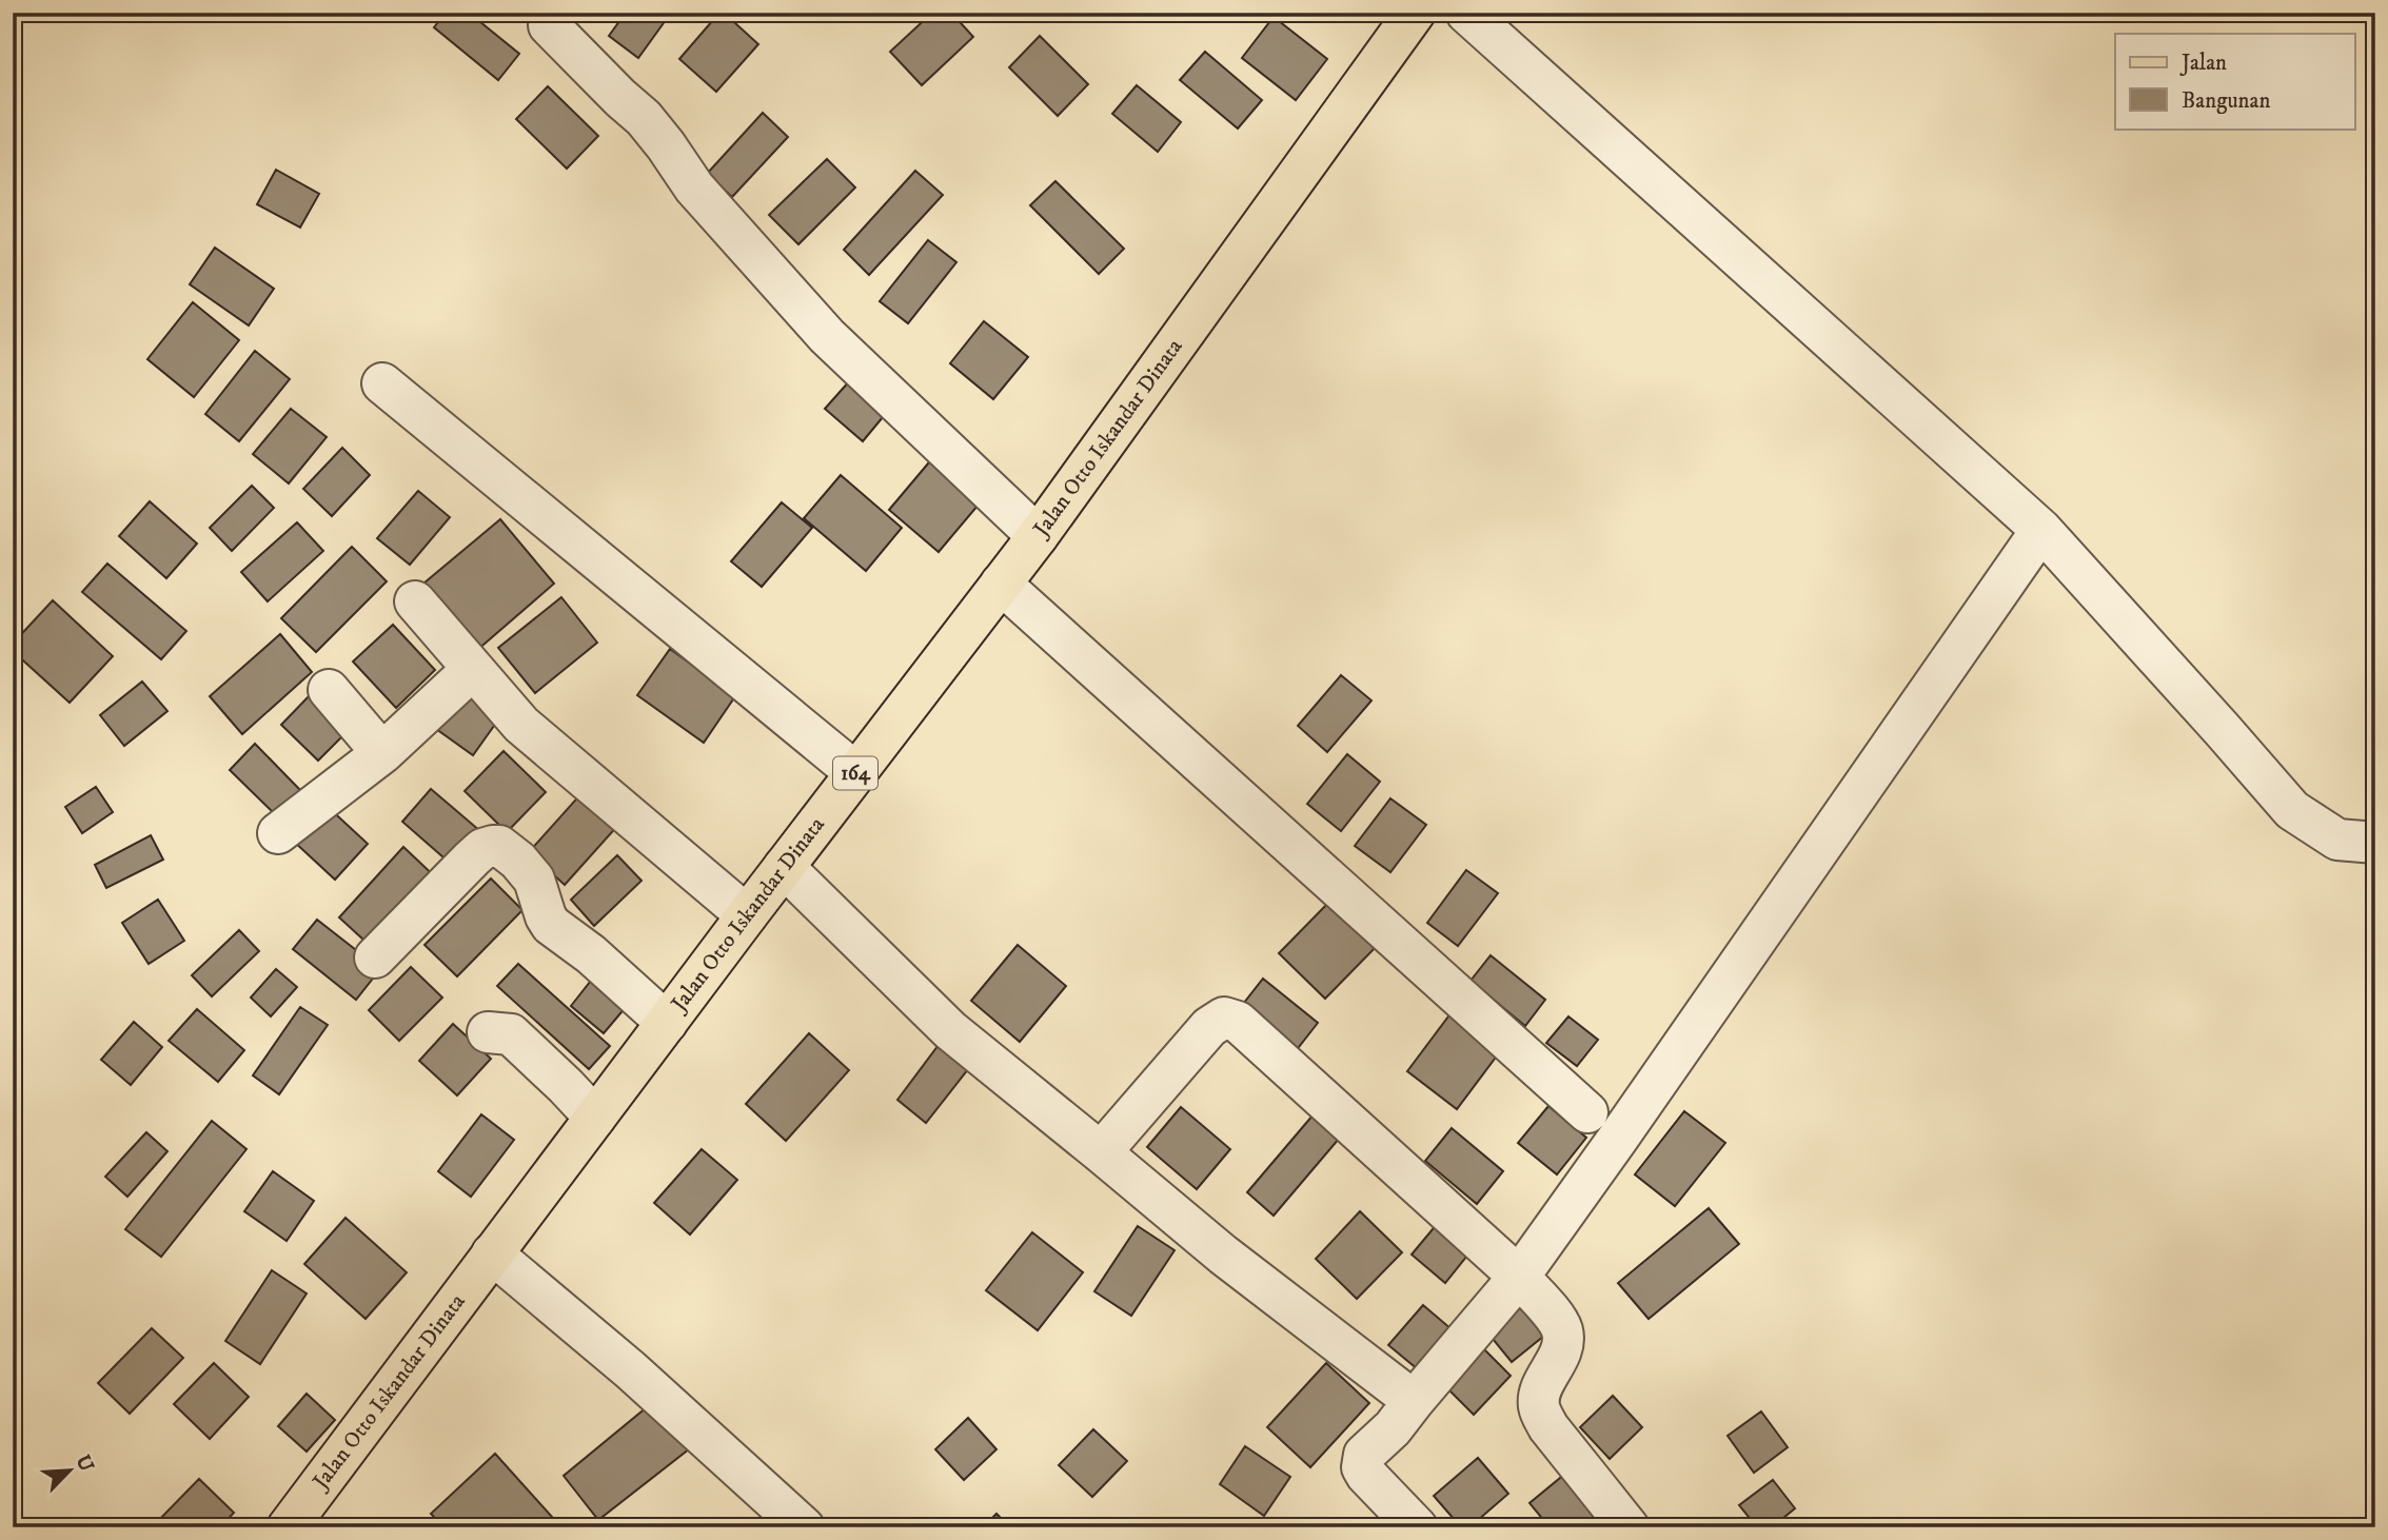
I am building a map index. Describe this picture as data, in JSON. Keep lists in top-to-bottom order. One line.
{"streets":{"main road":["Jalan Otto Iskandar Dinata","164"]},"legend":["Jalan","Bangunan"],"north":"top right"}
